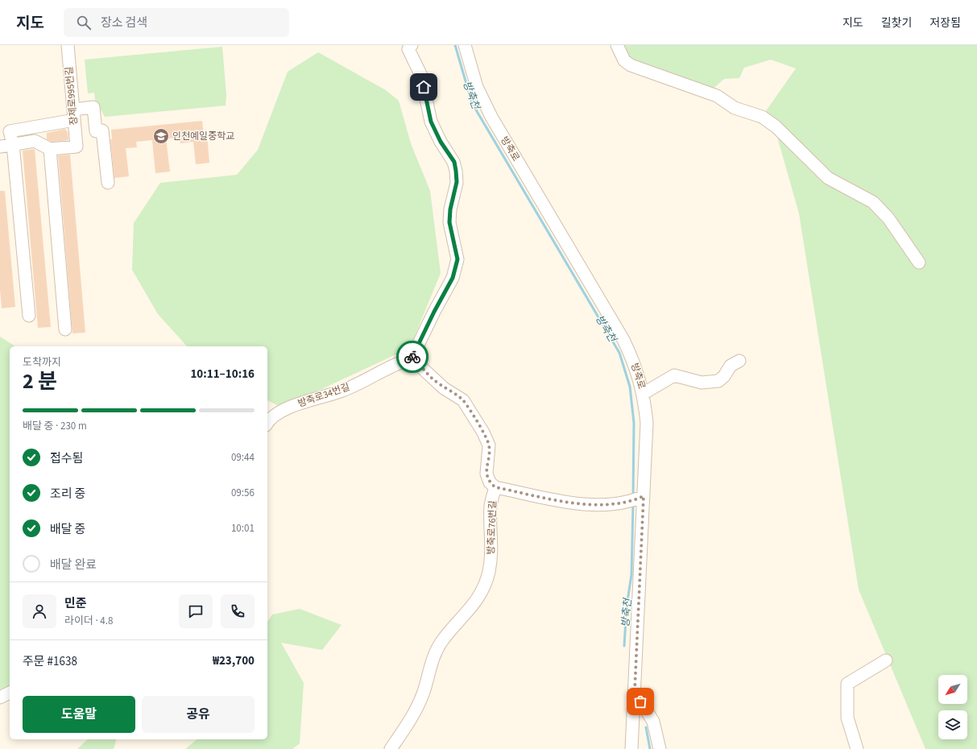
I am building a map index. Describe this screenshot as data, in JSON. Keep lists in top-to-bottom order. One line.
{"streets":{"street":["장제로995번길","방축로","방축로34번길","방축로76번길"]},"crossings":[["방축로","방축로76번길"]],"water":["방축천"],"places":{"school or university":["인천예일중학교"]},"north":"bottom left","page":{"header":"지도","search":"장소 검색","nav":["지도","길찾기","저장됨"],"heading":["2 분","도착까지","10:11–10:16"],"panel":["민준","라이더 · 4.8","주문 #1638","₩23,700"],"bar":"배달 중 · 230 m","list":[["접수됨","09:44"],["조리 중","09:56"],["배달 중","10:01"],"배달 완료"],"buttons":["도움말","공유"]}}
